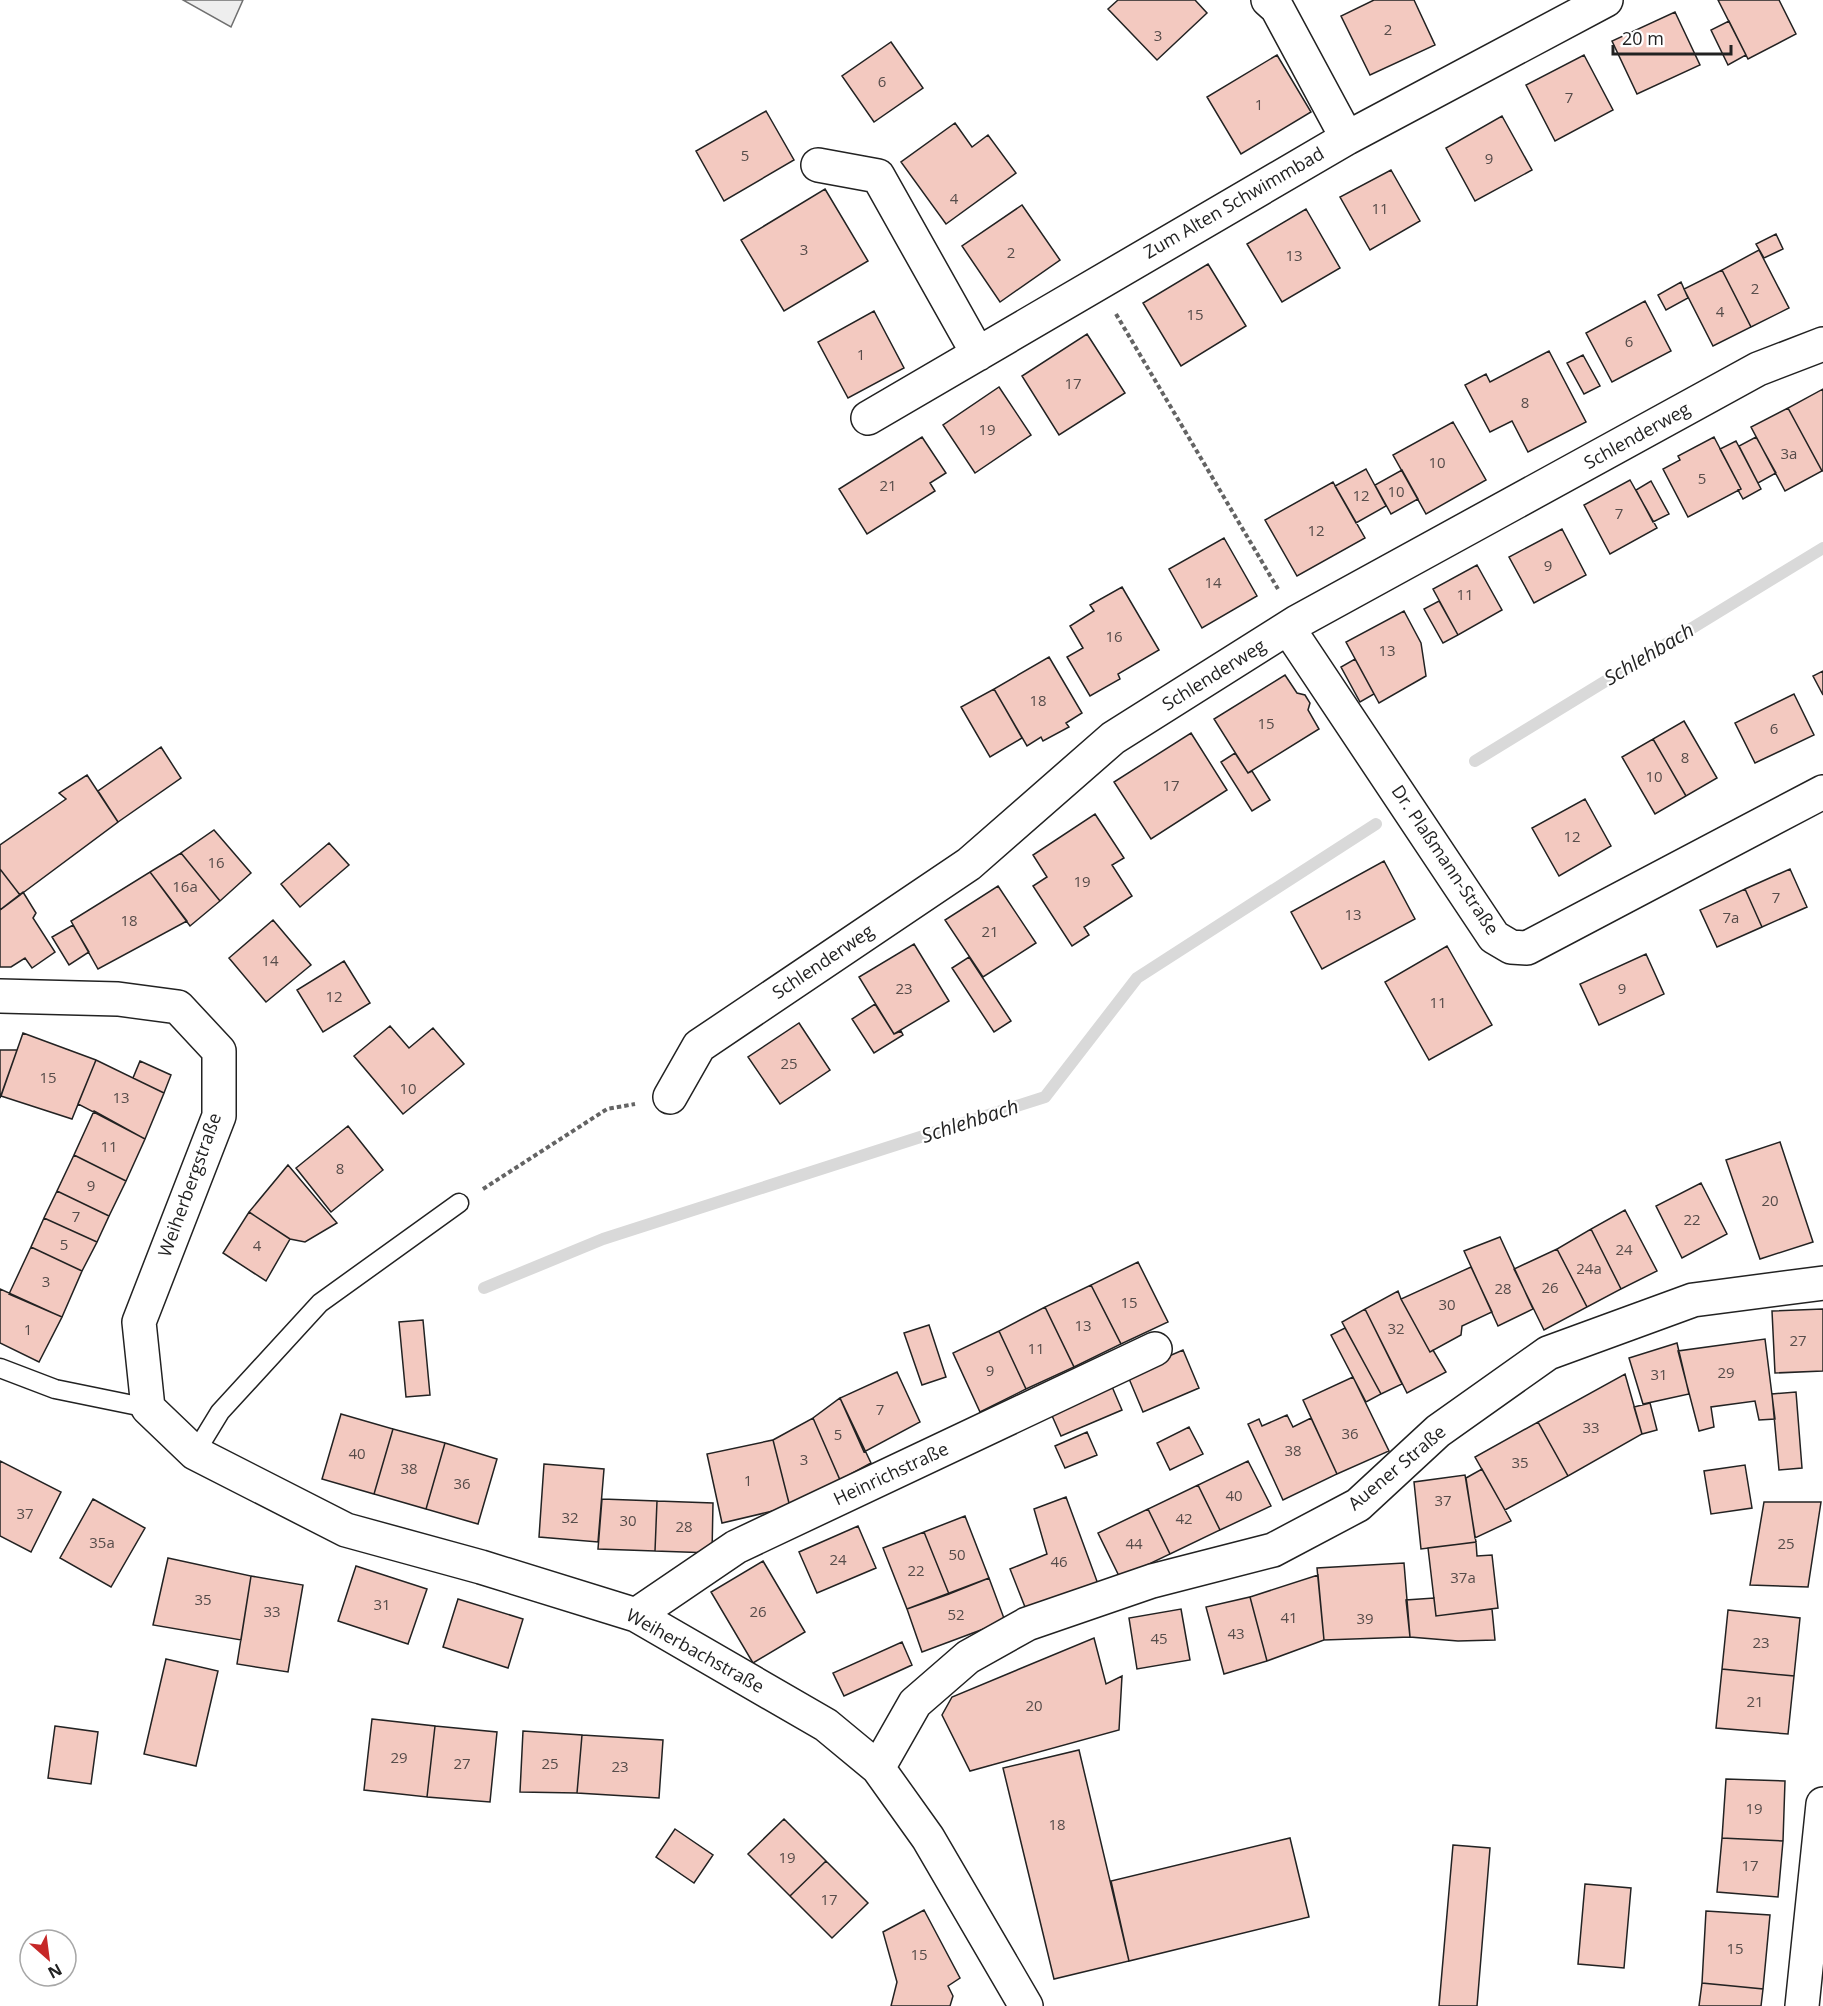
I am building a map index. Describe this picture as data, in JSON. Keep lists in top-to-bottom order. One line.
{"streets":{"street":["Zum Alten Schwimmbad","Schlenderweg","Dr. Plaßmann-Straße","Weiherbergstraße","Auener Straße","Heinrichstraße","Weiherbachstraße"]},"crossings":[["Schlenderweg","Dr. Plaßmann-Straße"],["Weiherbergstraße","Weiherbachstraße"],["Auener Straße","Weiherbachstraße"],["Heinrichstraße","Weiherbachstraße"]],"water":["Schlehbach"],"house_numbers":["2","3","6","7","1","5","9","4","11","3","2","13","2","4","15","6","1","17","8","19","3a","10","5","21","10","12","7","12","9","14","11","16","13","18","15","6","8","10","17","12","16","19","16a","7","13","7a","18","21","14","23","9","12","11","25","15","10","13","11","8","9","20","7","22","5","4","24","24a","3","26","28","15","30","13","32","1","27","11","9","29","31","7","33","36","5","38","40","3","35","38","1","36","40","37","37","32","42","30","28","35a","44","25","50","24","46","22","37a","35","31","33","26","52","41","39","43","45","23","21","20","29","27","25","23","19","18","19","17","17","15","15"],"scale_bar":"20 m","north":"bottom right"}
